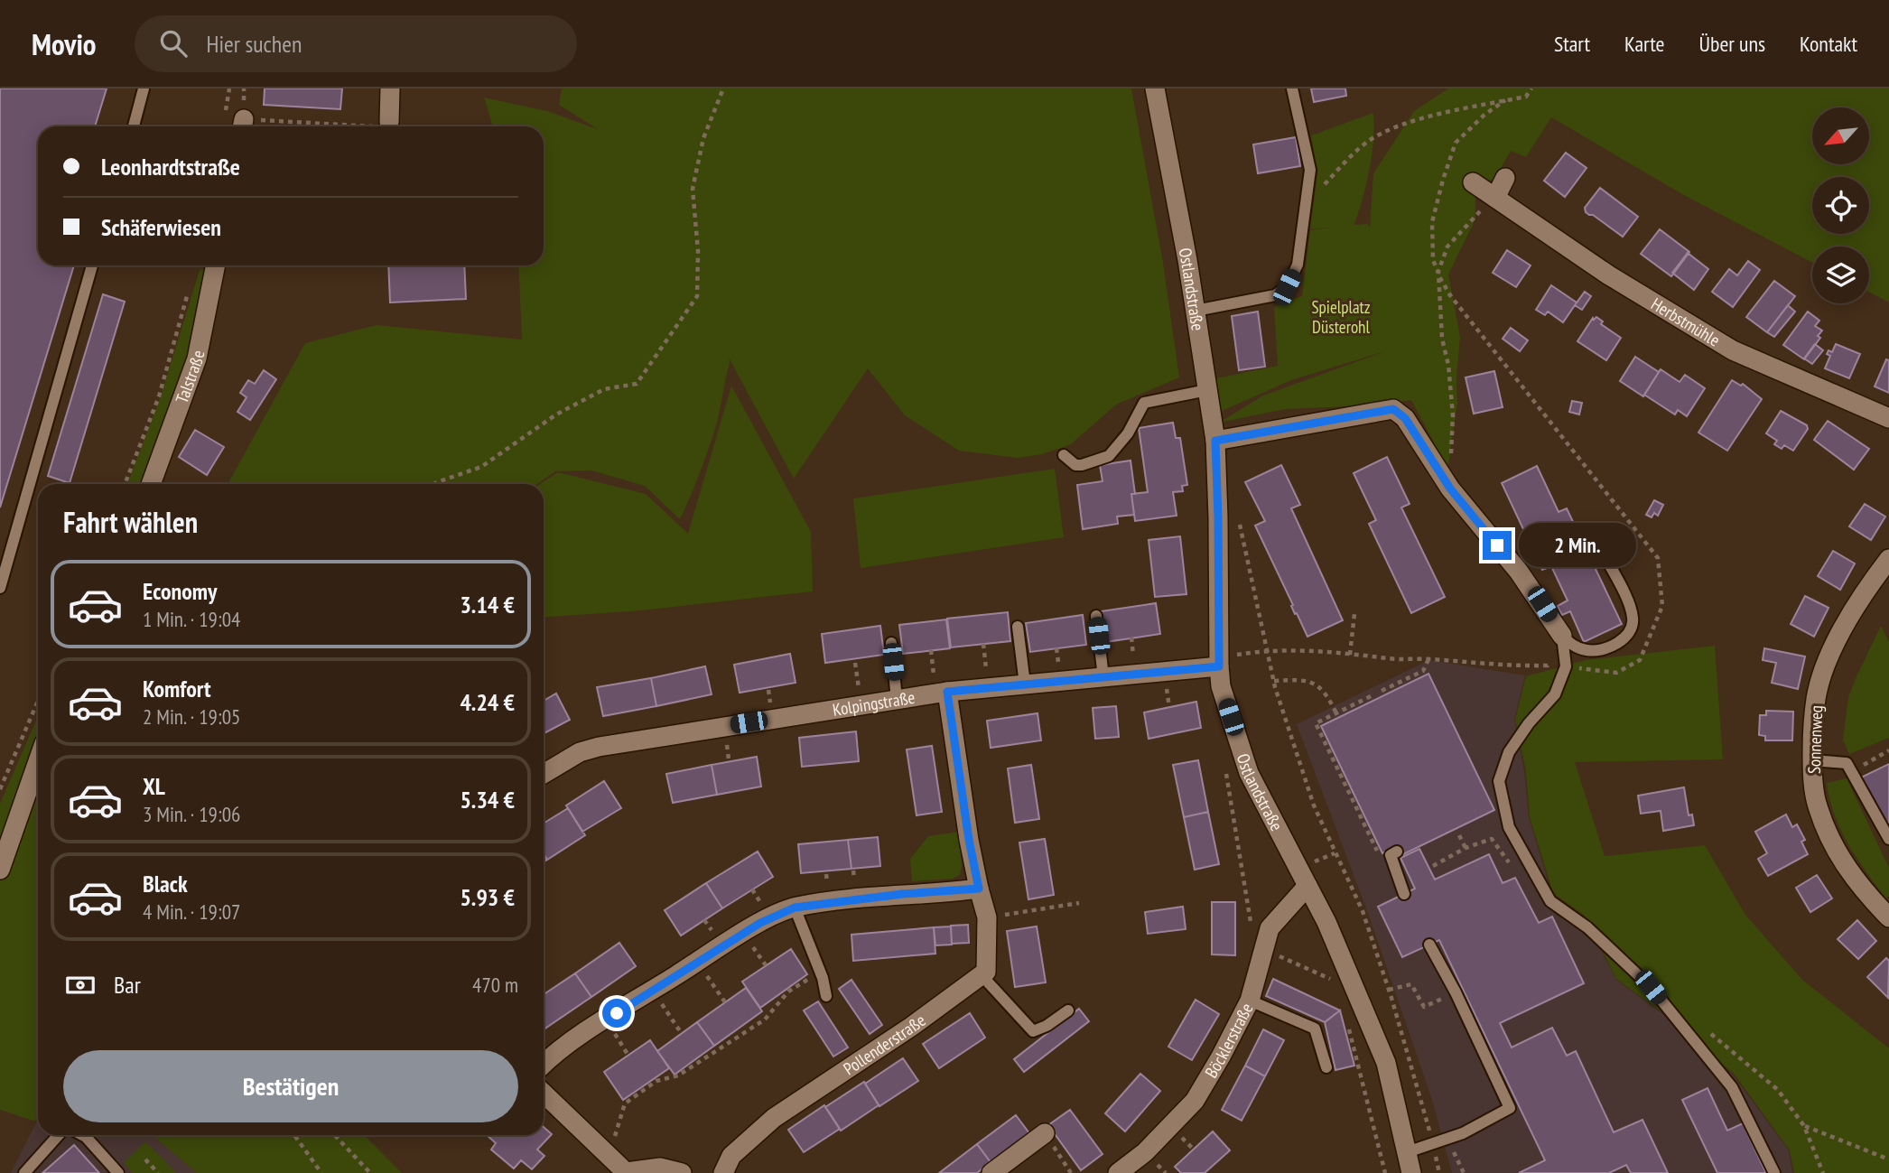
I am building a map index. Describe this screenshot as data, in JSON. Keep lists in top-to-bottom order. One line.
{"streets":{"street":["Ostlandstraße","Herbstmühle","Talstraße","Kolpingstraße","Sonnenweg","Böcklerstraße","Pollenderstraße"]},"crossings":[["Ostlandstraße","Kolpingstraße"],["Ostlandstraße","Böcklerstraße"]],"parks":["Spielplatz Düsterohl"],"north":"bottom left","page":{"header":"Movio","search":"Hier suchen","nav":["Start","Karte","Über uns","Kontakt"],"banner":["Leonhardtstraße","Schäferwiesen"],"heading":"Fahrt wählen","bubble":"2 Min.","list":[{"name":"Economy","note":"1 Min. · 19:04","value":"3.14 €"},{"name":"Komfort","note":"2 Min. · 19:05","value":"4.24 €"},{"name":"XL","note":"3 Min. · 19:06","value":"5.34 €"},{"name":"Black","note":"4 Min. · 19:07","value":"5.93 €"}],"pay":["Bar","470 m"],"buttons":"Bestätigen"}}
